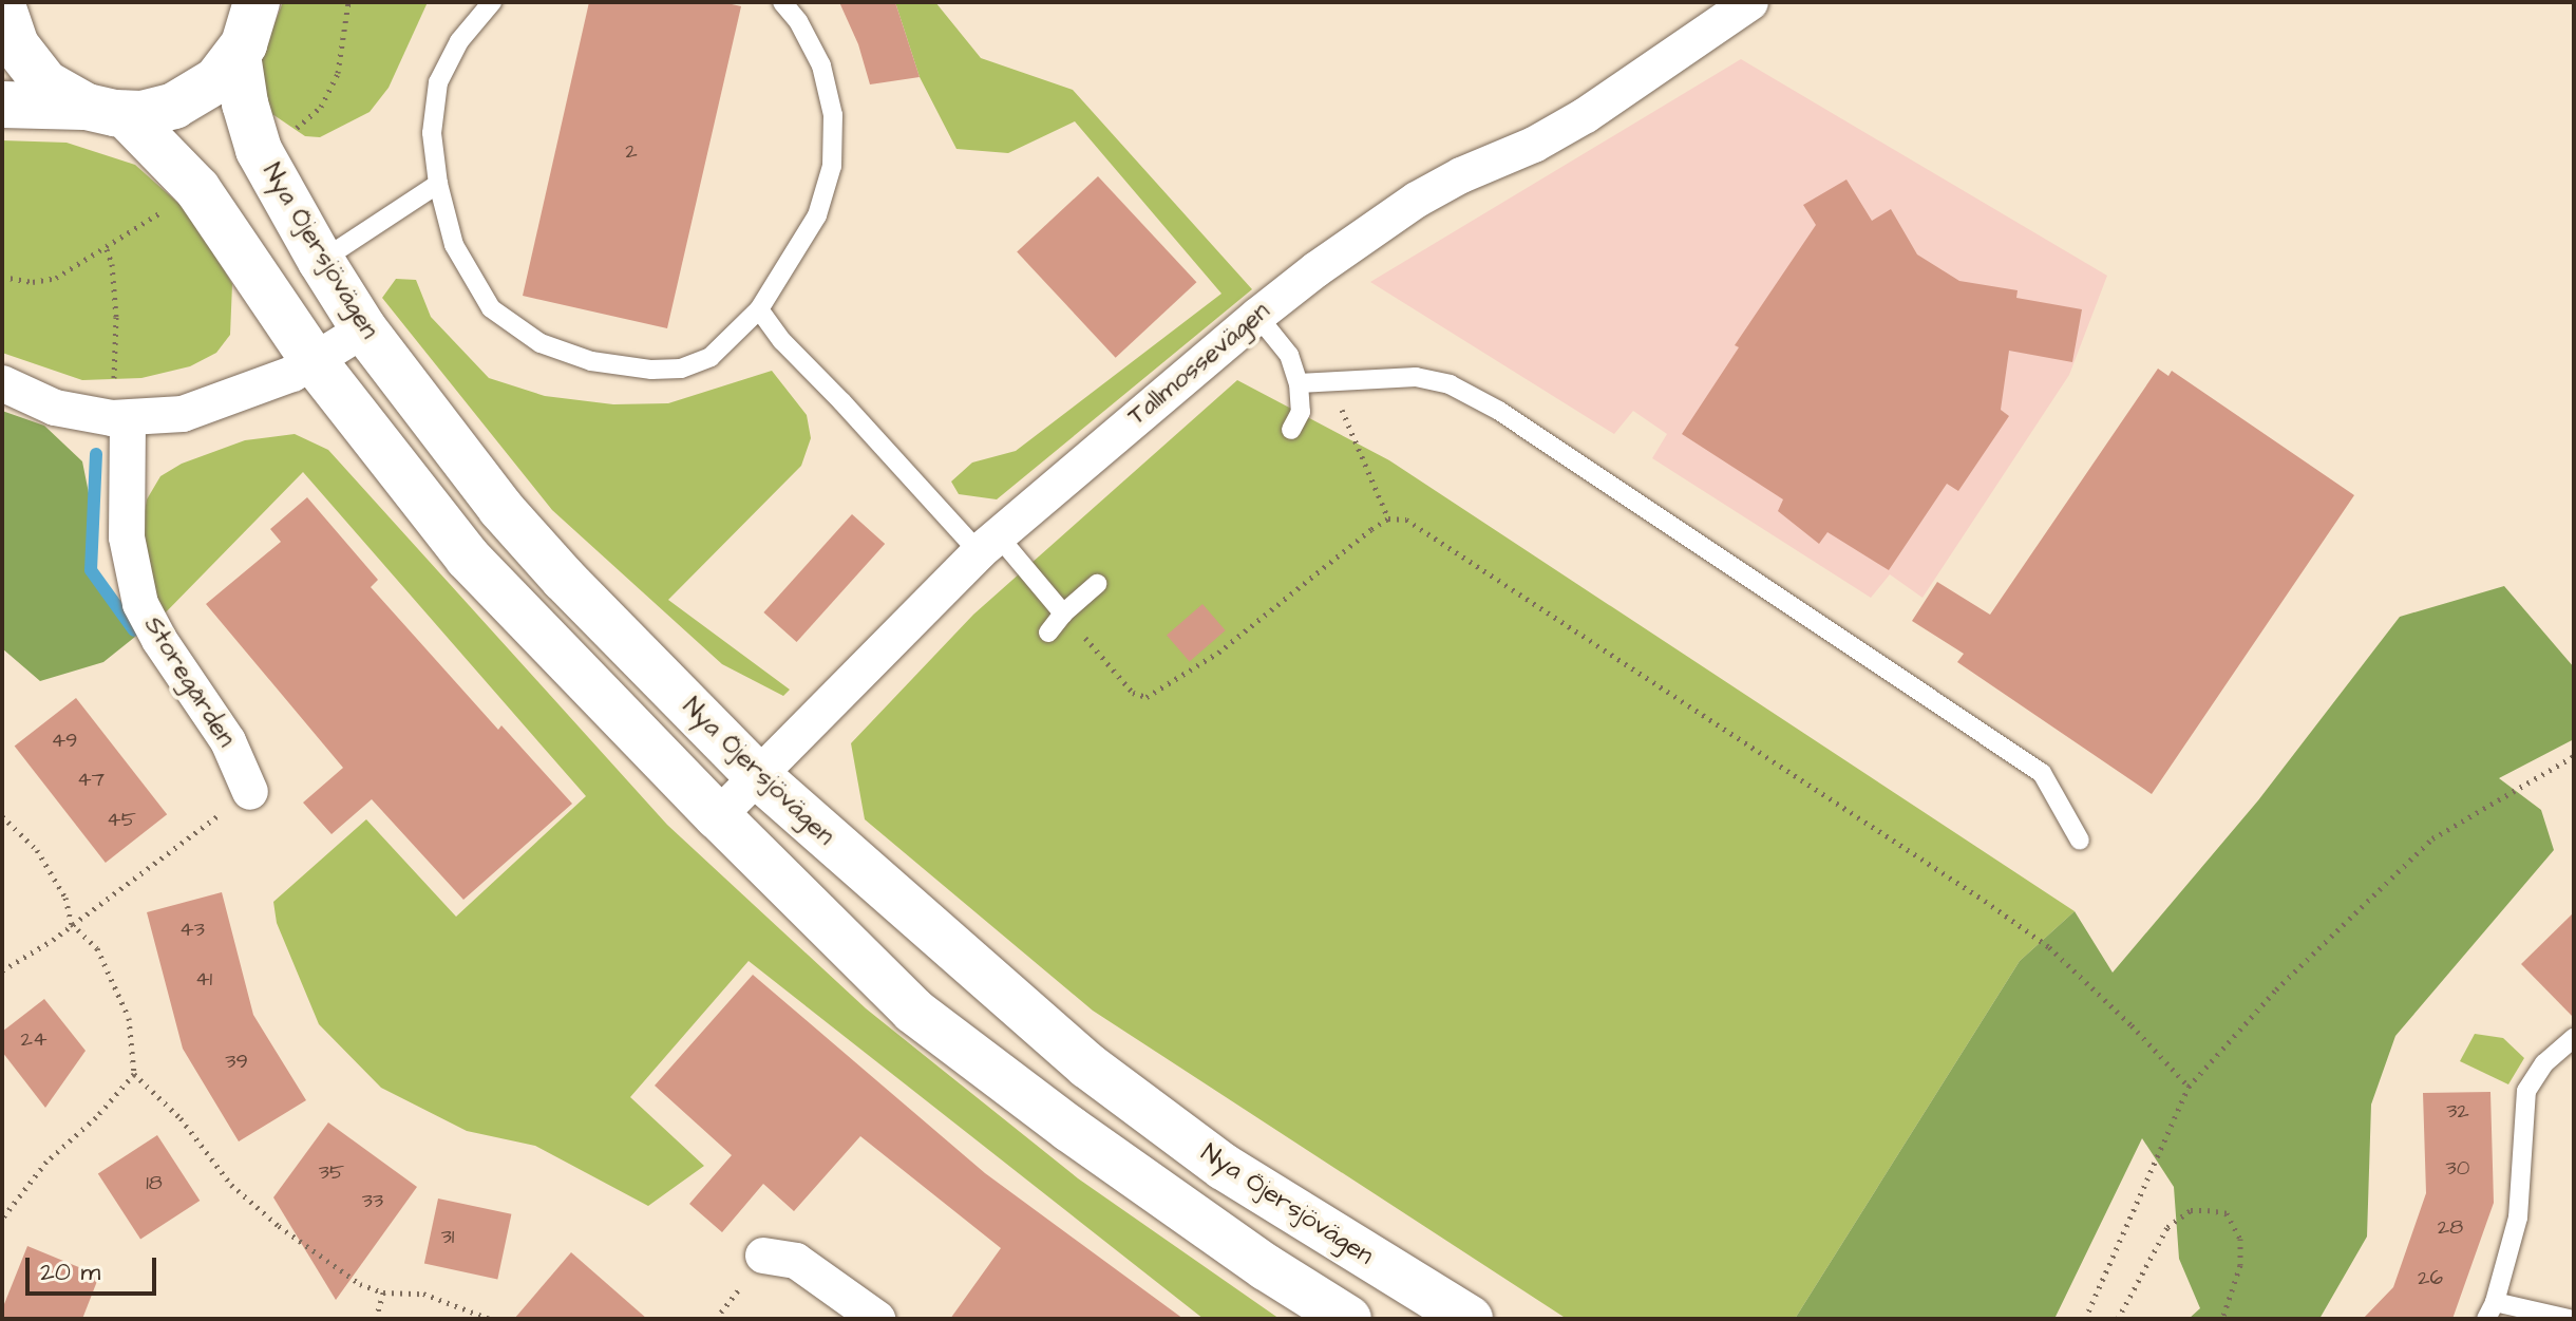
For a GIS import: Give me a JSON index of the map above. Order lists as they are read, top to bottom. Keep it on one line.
{"streets":{"street":["Nya Öjersjövägen","Tallmossevägen","Storegården"]},"crossings":[["Nya Öjersjövägen","Tallmossevägen"]],"house_numbers":["2","49","47","45","43","41","24","39","32","30","35","18","33","28","31","26"],"scale_bar":"20 m"}
